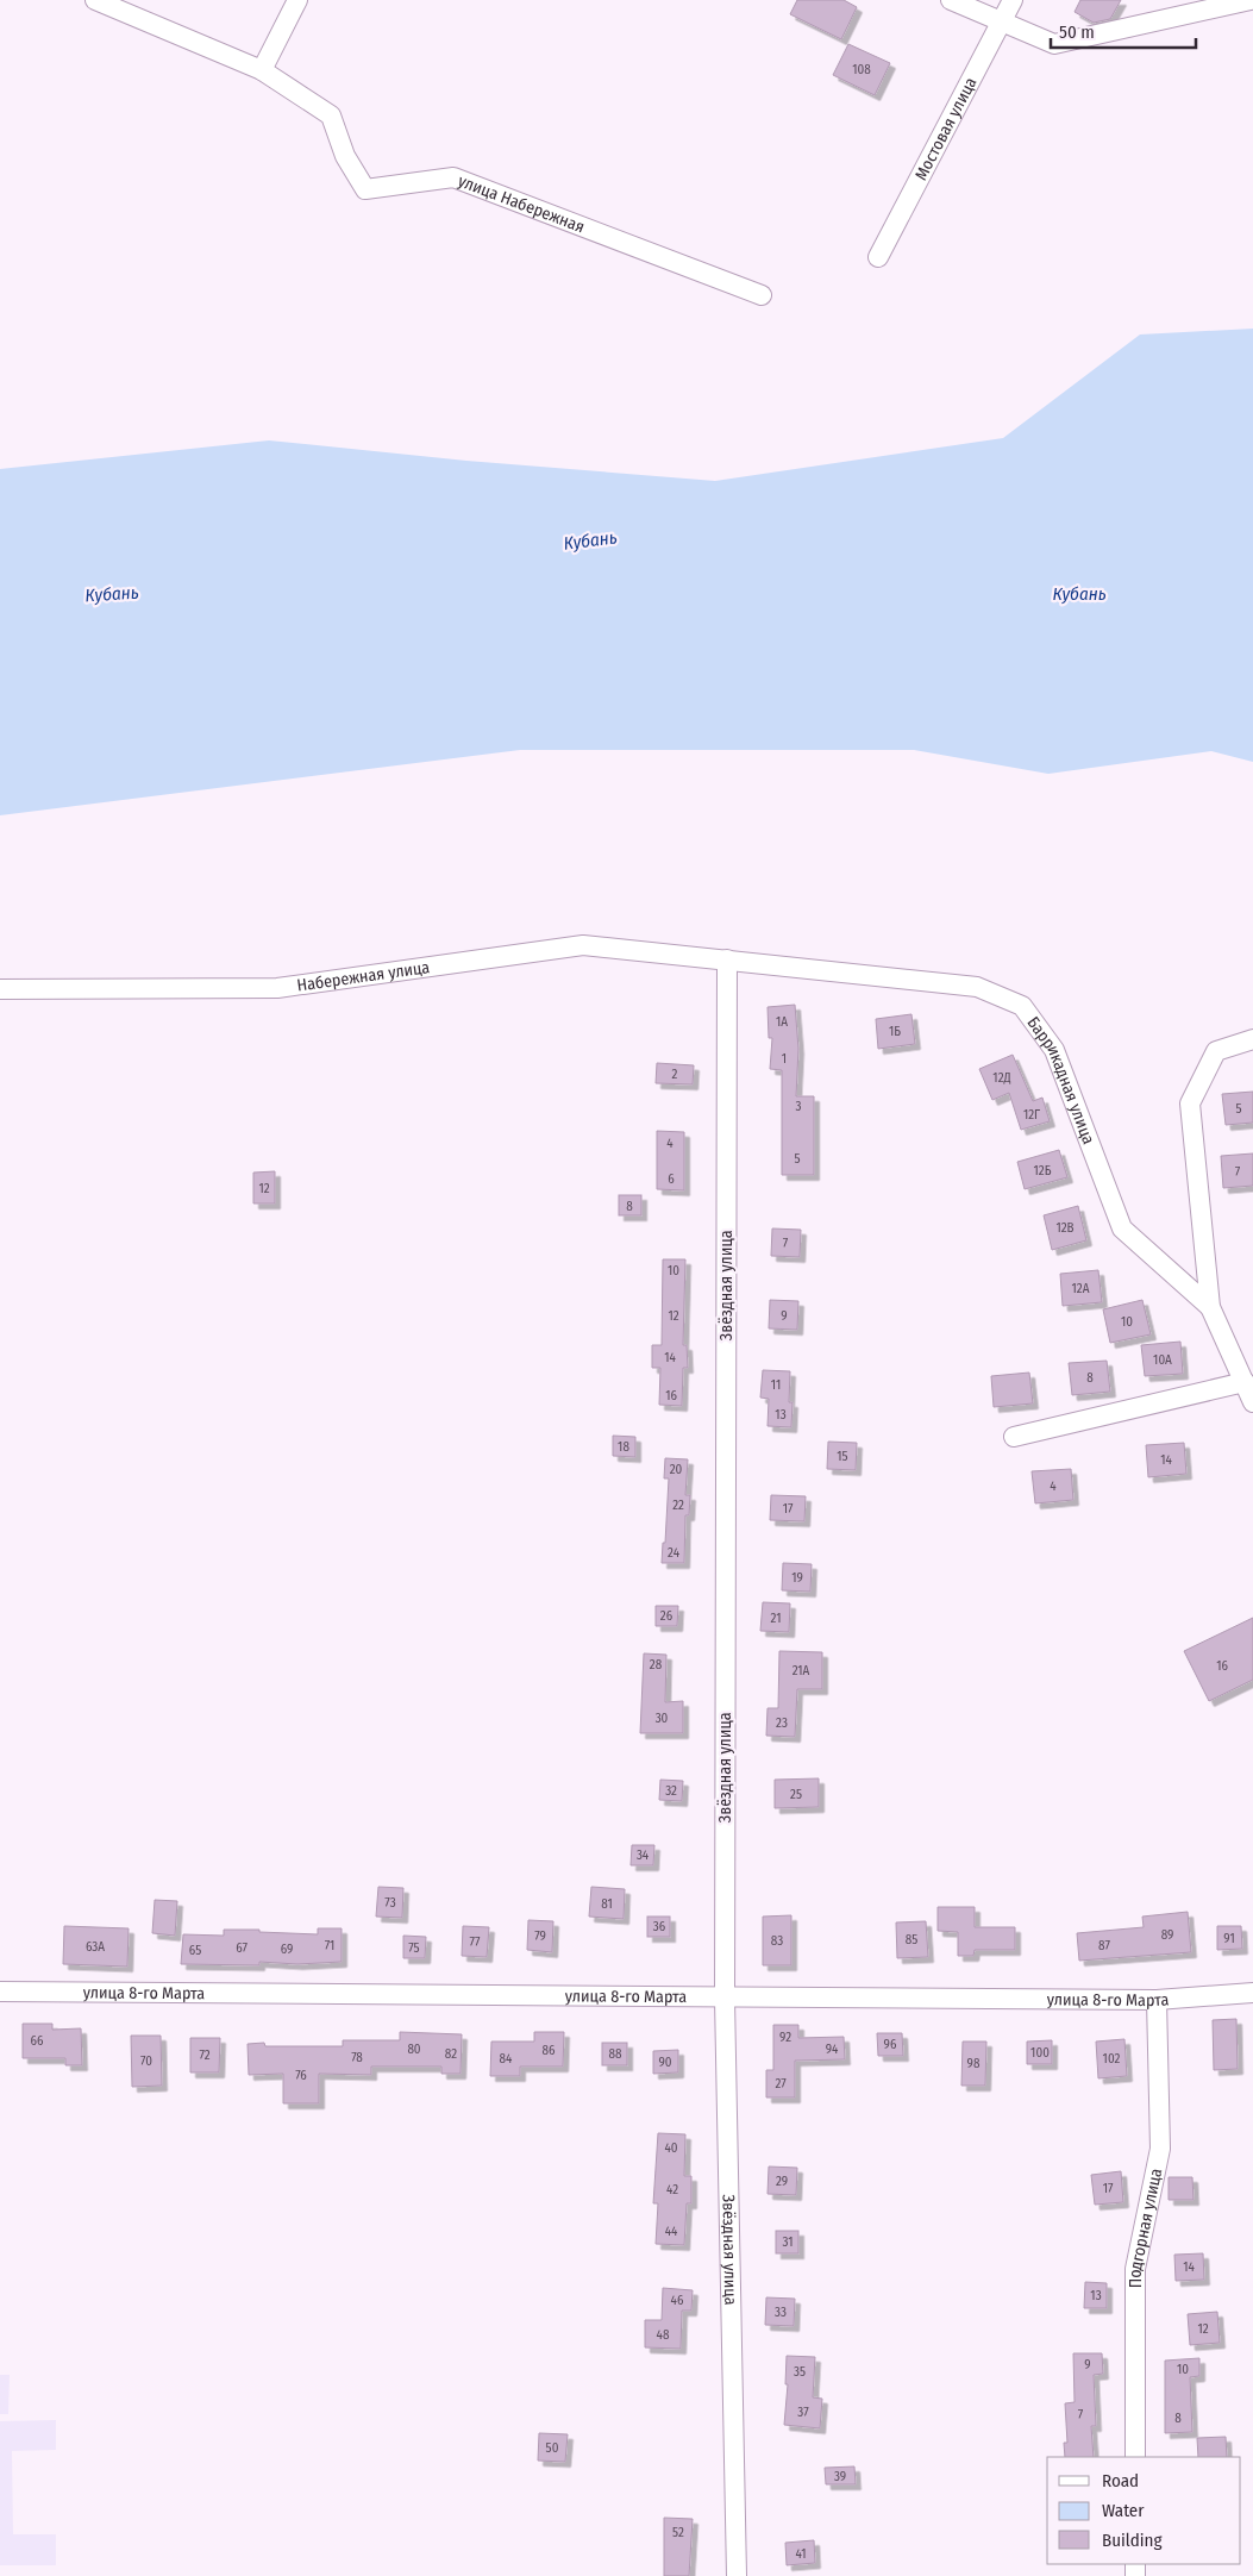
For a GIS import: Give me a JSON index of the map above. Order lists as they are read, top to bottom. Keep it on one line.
{"streets":{"street":["Мостовая улица","улица Набережная","Набережная улица","Баррикадная улица","Звёздная улица","улица 8-го Марта","Подгорная улица"]},"crossings":[["Набережная улица","Баррикадная улица"],["Набережная улица","Звёздная улица"],["Баррикадная улица","Звёздная улица"],["Звёздная улица","улица 8-го Марта"],["улица 8-го Марта","Подгорная улица"]],"water":["Кубань"],"house_numbers":["108","1А","1Б","1","2","12Д","3","5","12Г","4","5","12Б","7","6","12","8","12В","7","10","12А","12","9","10","14","10А","8","11","16","13","18","15","14","20","4","22","17","24","19","26","21","28","16","21А","30","23","32","25","34","73","81","36","89","79","91","85","83","77","71","87","63А","67","75","69","65","92","66","96","80","94","86","100","82","88","72","78","84","102","70","90","98","76","27","40","29","17","42","44","31","14","13","46","33","12","48","9","10","35","37","7","8","50","39","52","41"],"legend":["Road","Water","Building"],"scale_bar":"50 m"}
